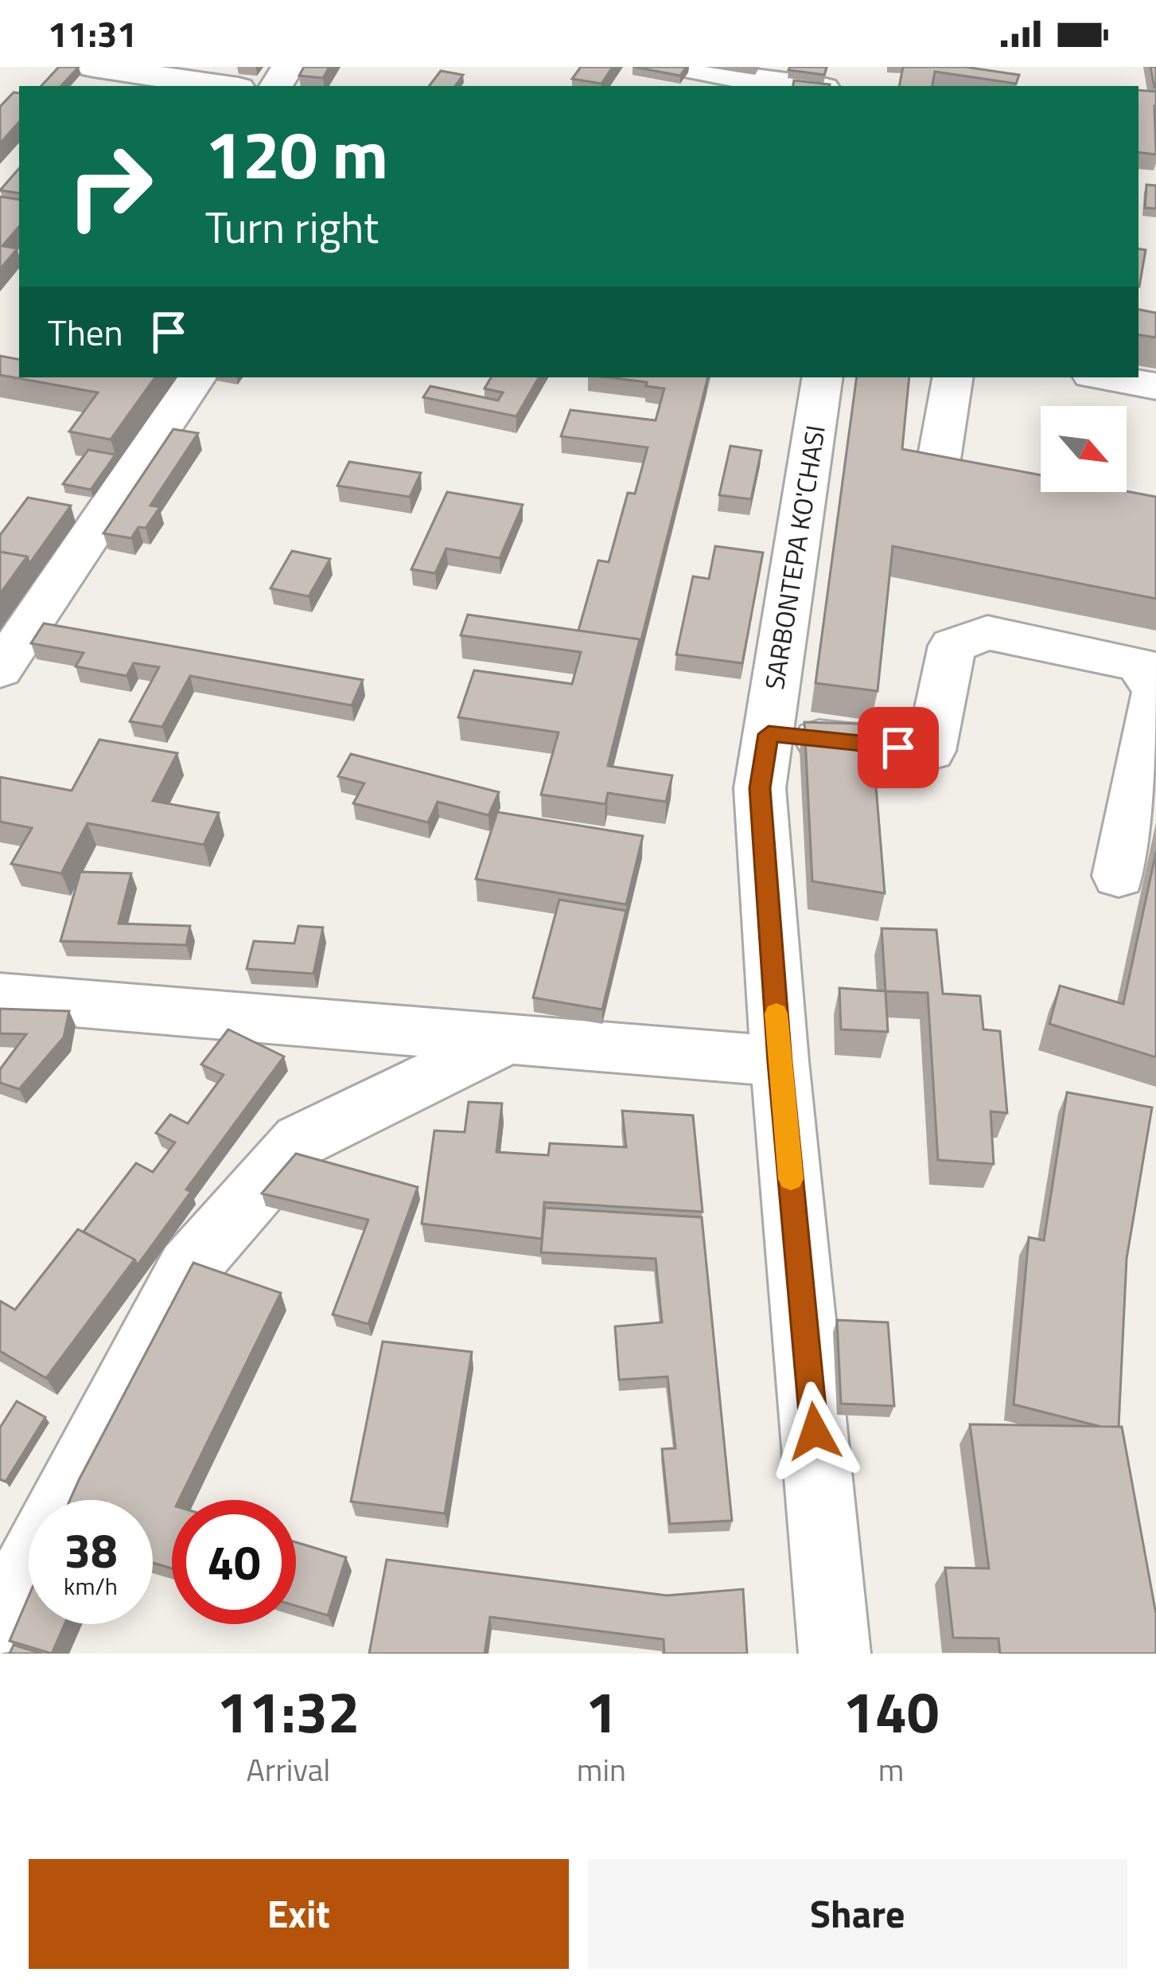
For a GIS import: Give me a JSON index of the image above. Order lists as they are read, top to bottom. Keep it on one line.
{"streets":{"street":["SARBONTEPA KO'CHASI"]},"north":"bottom right","page":{"status":"11:31","turn":["120 m","Turn right"],"then":"Then","speed":"38 km/h","limit":"40","eta":["11:32","Arrival","1","min","140","m"],"buttons":["Exit","Share"]}}
